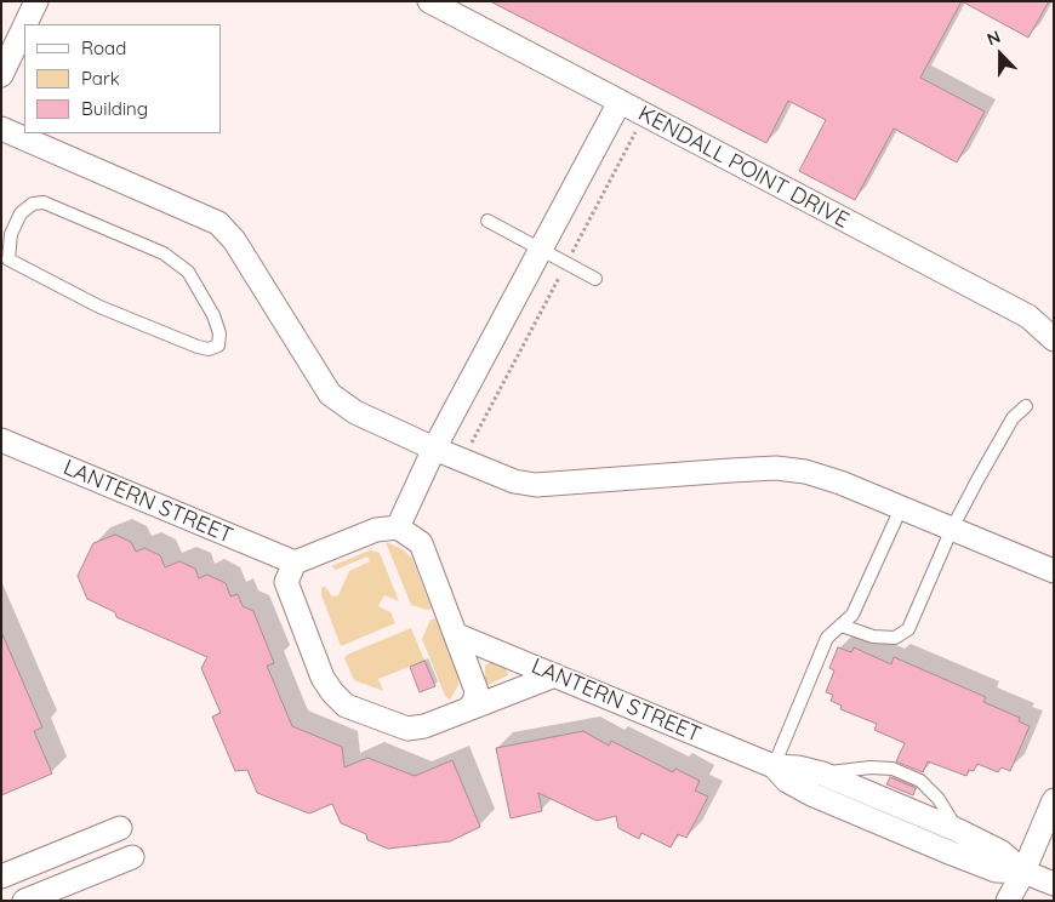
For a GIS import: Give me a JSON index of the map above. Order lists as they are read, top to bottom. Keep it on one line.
{"streets":{"street":["KENDALL POINT DRIVE","LANTERN STREET"]},"legend":["Road","Park","Building"],"north":"top"}
